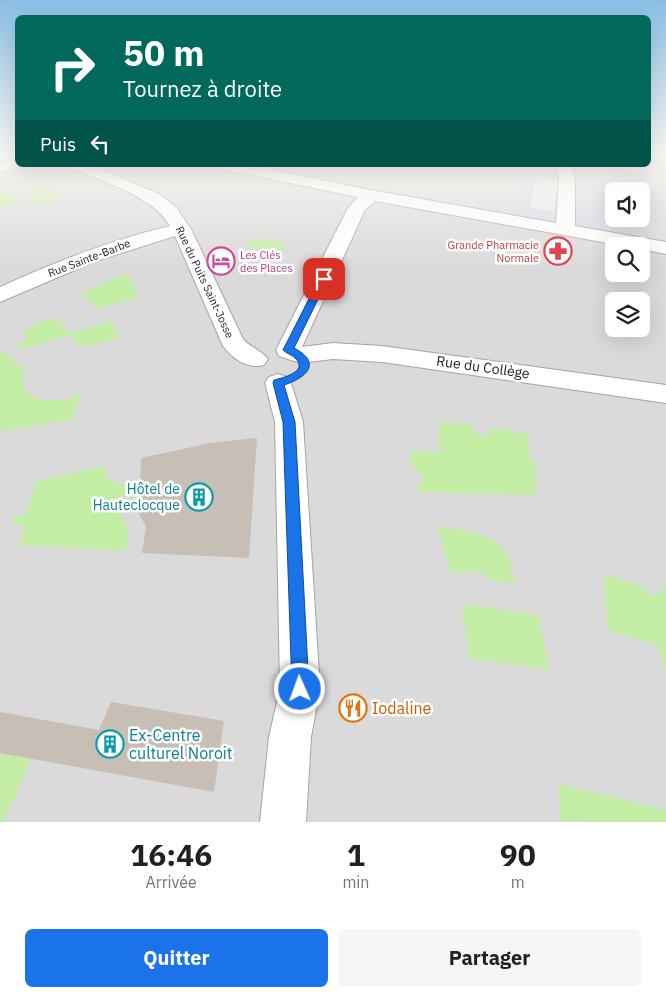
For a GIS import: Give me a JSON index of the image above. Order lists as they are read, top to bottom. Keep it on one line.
{"streets":{"street":["Rue Sainte-Barbe","Rue du Puits Saint-Josse","Rue du Collège"]},"crossings":[["Rue Sainte-Barbe","Rue du Puits Saint-Josse"],["Rue du Puits Saint-Josse","Rue du Collège"]],"places":{"pharmacy":["Grande Pharmacie Normale"],"hotel":["Les Clés des Places"],"building":["Hôtel de Hauteclocque","Ex-Centre culturel Noroit"],"restaurant":["Iodaline"]},"page":{"turn":["50 m","Tournez à droite"],"then":"Puis","eta":["16:46","Arrivée","1","min","90","m"],"buttons":["Quitter","Partager"]}}
